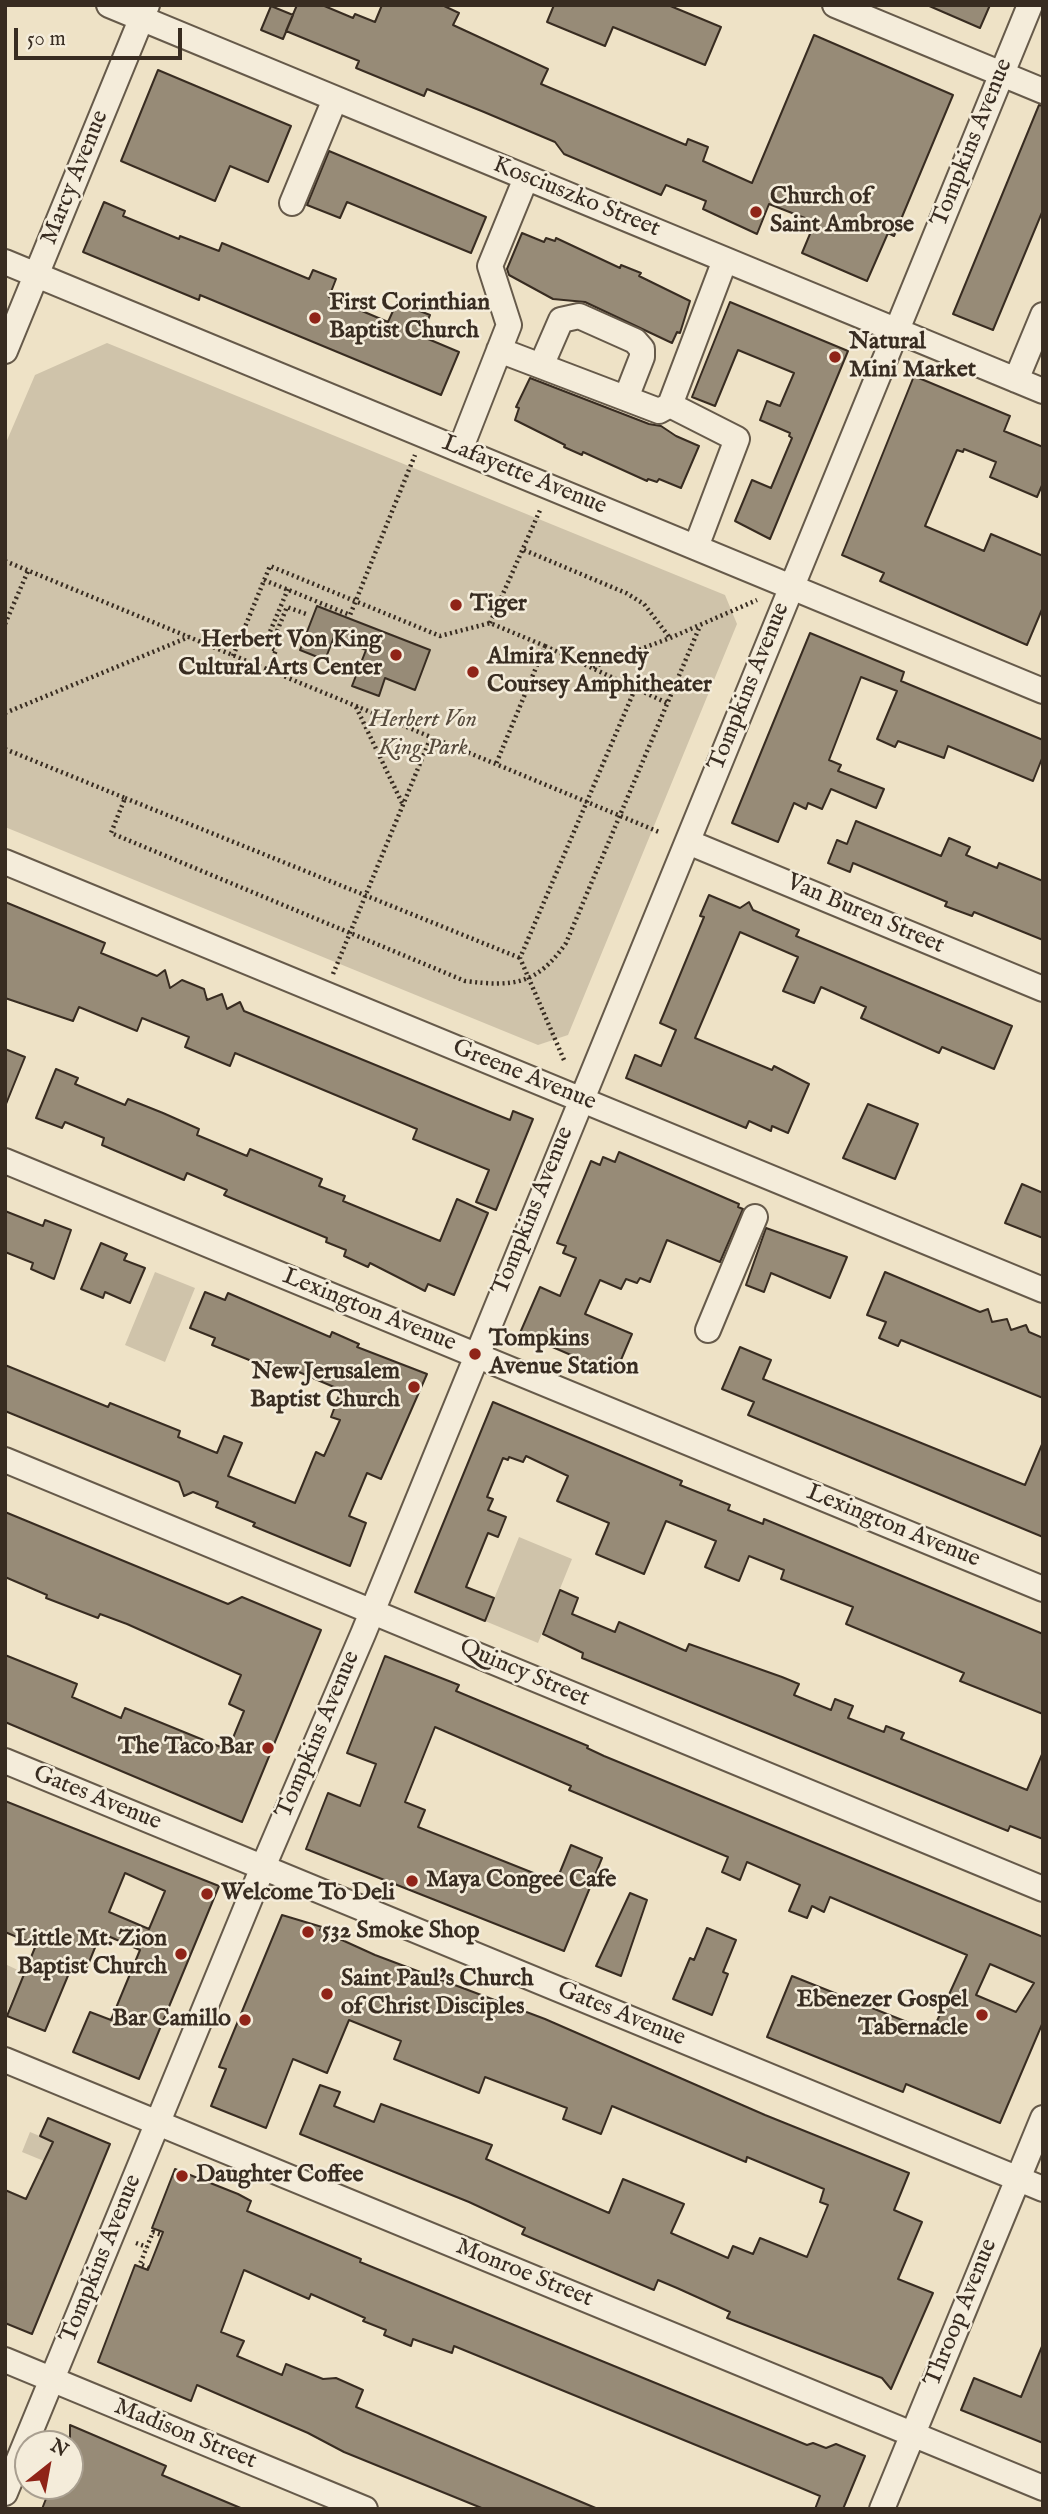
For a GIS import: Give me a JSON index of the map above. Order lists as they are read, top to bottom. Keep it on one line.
{"streets":{"street":["Tompkins Avenue","Marcy Avenue","Kosciuszko Street","Lafayette Avenue","Van Buren Street","Greene Avenue","Lexington Avenue","Quincy Street","Gates Avenue","Monroe Street","Throop Avenue","Madison Street"]},"crossings":[["Tompkins Avenue","Kosciuszko Street"],["Tompkins Avenue","Lafayette Avenue"],["Tompkins Avenue","Van Buren Street"],["Tompkins Avenue","Greene Avenue"],["Tompkins Avenue","Lexington Avenue"],["Tompkins Avenue","Quincy Street"],["Tompkins Avenue","Gates Avenue"],["Tompkins Avenue","Monroe Street"],["Tompkins Avenue","Madison Street"],["Marcy Avenue","Kosciuszko Street"],["Marcy Avenue","Lafayette Avenue"],["Gates Avenue","Throop Avenue"],["Monroe Street","Throop Avenue"]],"parks":["Herbert Von King Park"],"places":["Church of Saint Ambrose","First Corinthian Baptist Church","Natural Mini Market","Tiger","Herbert Von King Cultural Arts Center","Almira Kennedy Coursey Amphitheater","Tompkins Avenue Station","New Jerusalem Baptist Church","The Taco Bar","Maya Congee Cafe","Welcome To Deli","532 Smoke Shop","Little Mt. Zion Baptist Church","Saint Paul's Church of Christ Disciples","Ebenezer Gospel Tabernacle","Bar Camillo","Daughter Coffee"],"scale_bar":"50 m","north":"top right"}
